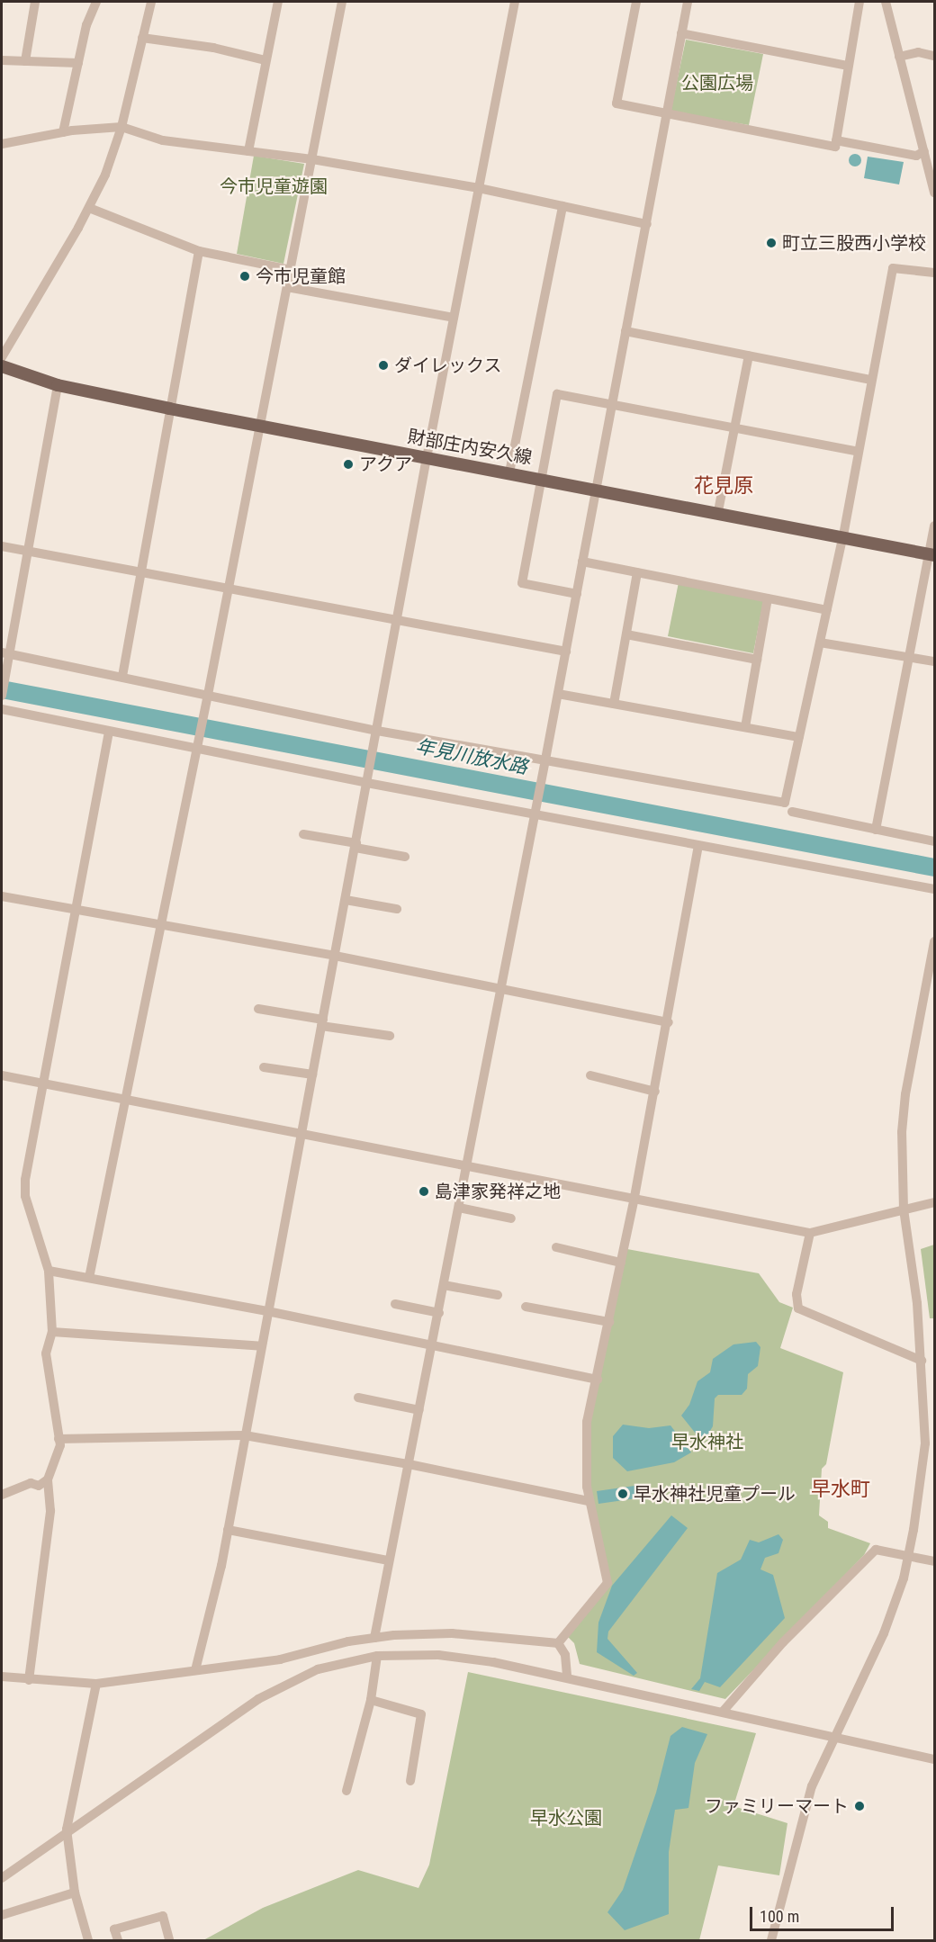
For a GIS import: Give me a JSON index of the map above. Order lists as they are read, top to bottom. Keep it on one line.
{"streets":{"main road":["財部庄内安久線"]},"districts":["花見原","早水町"],"water":["年見川放水路"],"parks":["公園広場","今市児童遊園","早水神社","早水公園"],"places":["町立三股西小学校","今市児童館","ダイレックス","アクア","島津家発祥之地","早水神社児童プール","ファミリーマート"],"scale_bar":"100 m"}
